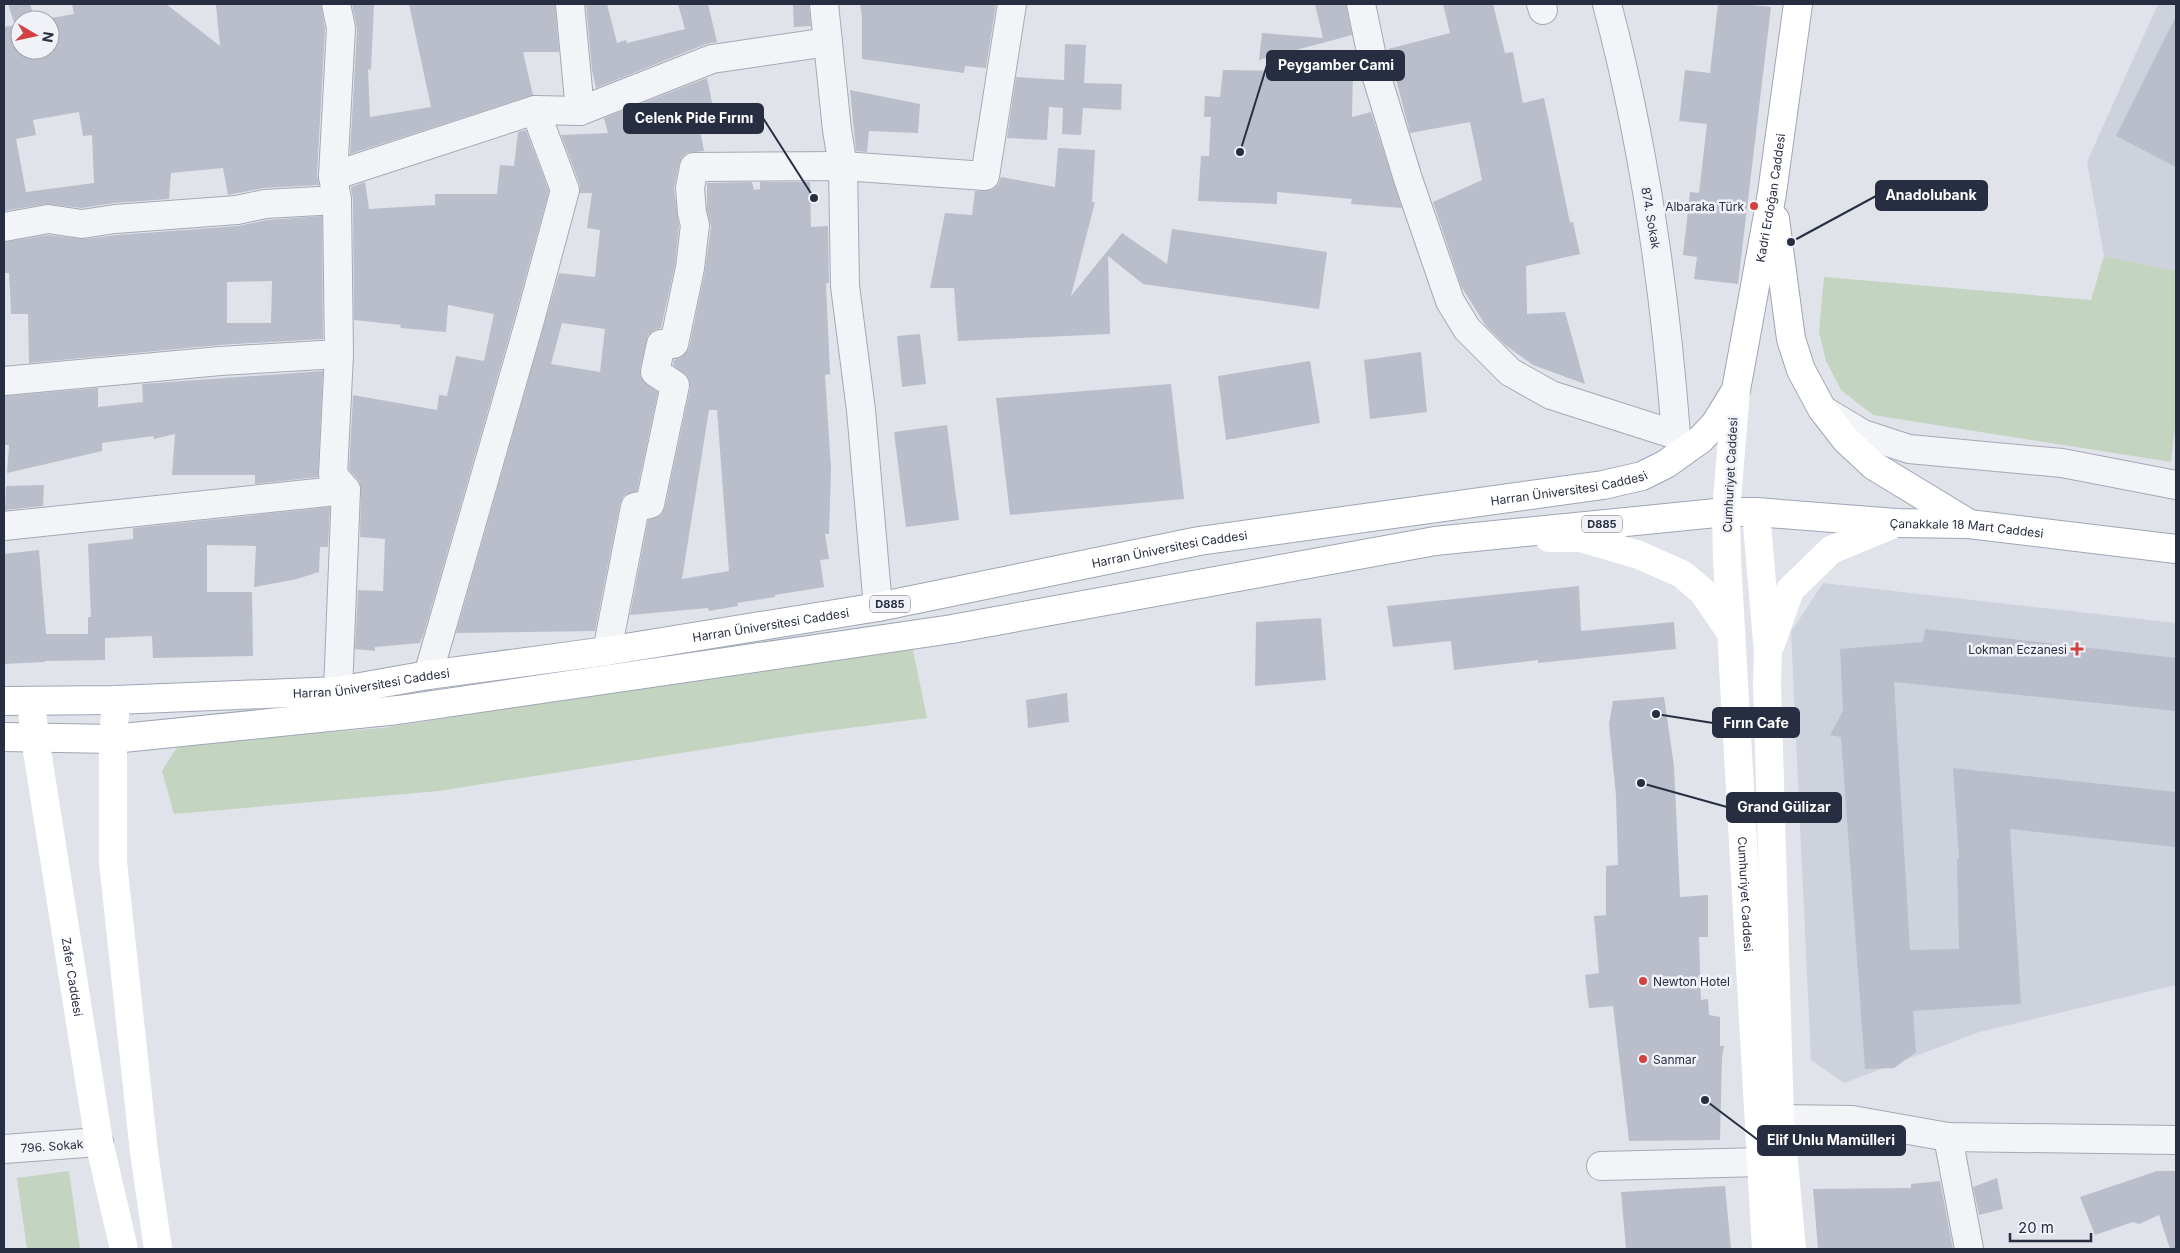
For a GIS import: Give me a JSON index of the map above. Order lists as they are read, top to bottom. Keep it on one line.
{"streets":{"main road":["Kadri Erdoğan Caddesi","Cumhuriyet Caddesi","Harran Üniversitesi Caddesi","D885","Çanakkale 18 Mart Caddesi","Zafer Caddesi"],"street":["874. Sokak","796. Sokak"]},"crossings":[["Kadri Erdoğan Caddesi","Cumhuriyet Caddesi"],["Kadri Erdoğan Caddesi","Harran Üniversitesi Caddesi"],["Cumhuriyet Caddesi","Harran Üniversitesi Caddesi"],["Cumhuriyet Caddesi","D885"],["Cumhuriyet Caddesi","Çanakkale 18 Mart Caddesi"],["Harran Üniversitesi Caddesi","Zafer Caddesi"],["D885","Çanakkale 18 Mart Caddesi"],["D885","Zafer Caddesi"],["Zafer Caddesi","796. Sokak"]],"places":{"other":["Peygamber Cami","Celenk Pide Fırını","Albaraka Türk","Anadolubank","Fırın Cafe","Grand Gülizar","Newton Hotel","Sanmar","Elif Unlu Mamülleri"],"health":["Lokman Eczanesi"]},"scale_bar":"20 m","north":"right"}
